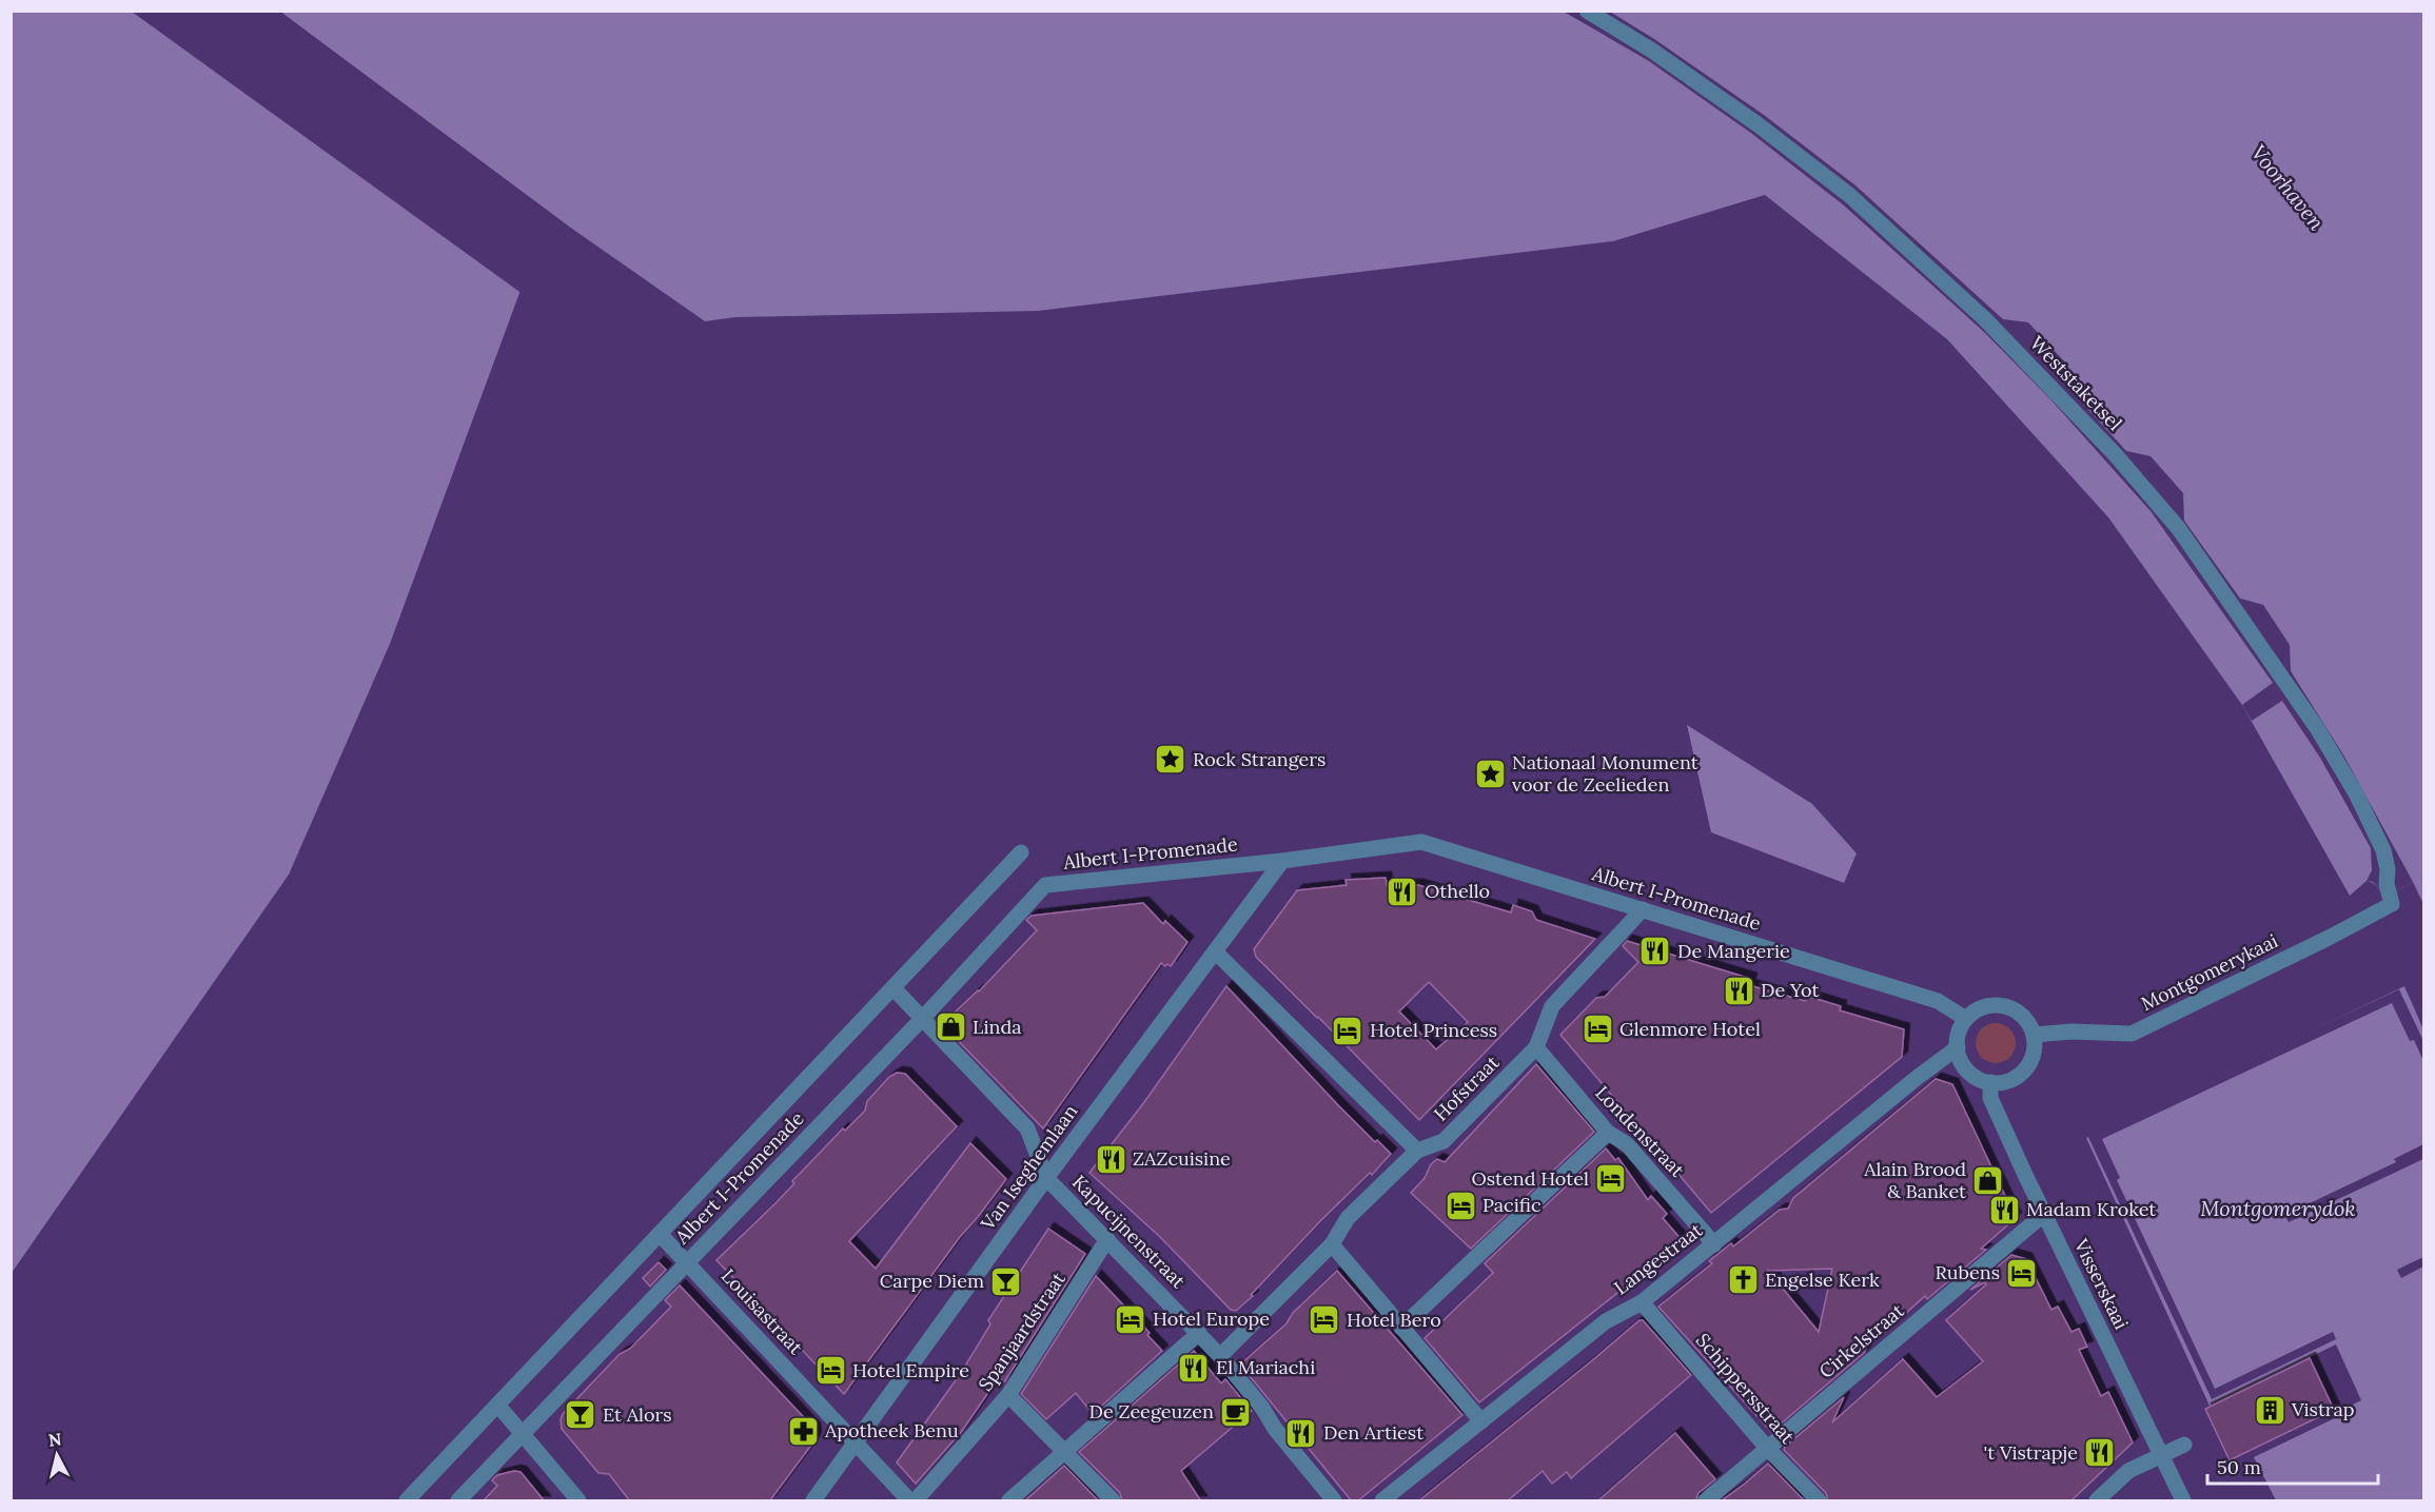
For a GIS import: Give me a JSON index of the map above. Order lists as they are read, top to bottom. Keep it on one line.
{"streets":{"street":["Weststaketsel","Albert I-Promenade","Montgomerykaai","Hofstraat","Londenstraat","Van Iseghemlaan","Kapucijnenstraat","Langestraat","Visserskaai","Louisastraat","Spanjaardstraat","Cirkelstraat","Schippersstraat"]},"crossings":[["Weststaketsel","Montgomerykaai"],["Albert I-Promenade","Montgomerykaai"],["Albert I-Promenade","Hofstraat"],["Albert I-Promenade","Van Iseghemlaan"],["Albert I-Promenade","Kapucijnenstraat"],["Albert I-Promenade","Langestraat"],["Albert I-Promenade","Visserskaai"],["Albert I-Promenade","Louisastraat"],["Montgomerykaai","Langestraat"],["Montgomerykaai","Visserskaai"],["Hofstraat","Londenstraat"],["Hofstraat","Kapucijnenstraat"],["Londenstraat","Langestraat"],["Van Iseghemlaan","Kapucijnenstraat"],["Van Iseghemlaan","Louisastraat"],["Kapucijnenstraat","Spanjaardstraat"],["Langestraat","Visserskaai"],["Langestraat","Schippersstraat"],["Visserskaai","Cirkelstraat"],["Cirkelstraat","Schippersstraat"]],"water":["Voorhaven","Montgomerydok"],"places":{"place":["Rock Strangers","Nationaal Monument voor de Zeelieden"],"restaurant":["Othello","De Mangerie","De Yot","ZAZcuisine","Madam Kroket","El Mariachi","Den Artiest","'t Vistrapje"],"shop":["Linda","Alain Brood & Banket"],"hotel":["Glenmore Hotel","Hotel Princess","Ostend Hotel","Pacific","Rubens","Hotel Europe","Hotel Bero","Hotel Empire"],"church":["Engelse Kerk"],"bar":["Carpe Diem","Et Alors"],"building":["Vistrap"],"cafe":["De Zeegeuzen"],"pharmacy":["Apotheek Benu"]},"scale_bar":"50 m","north":"top"}
